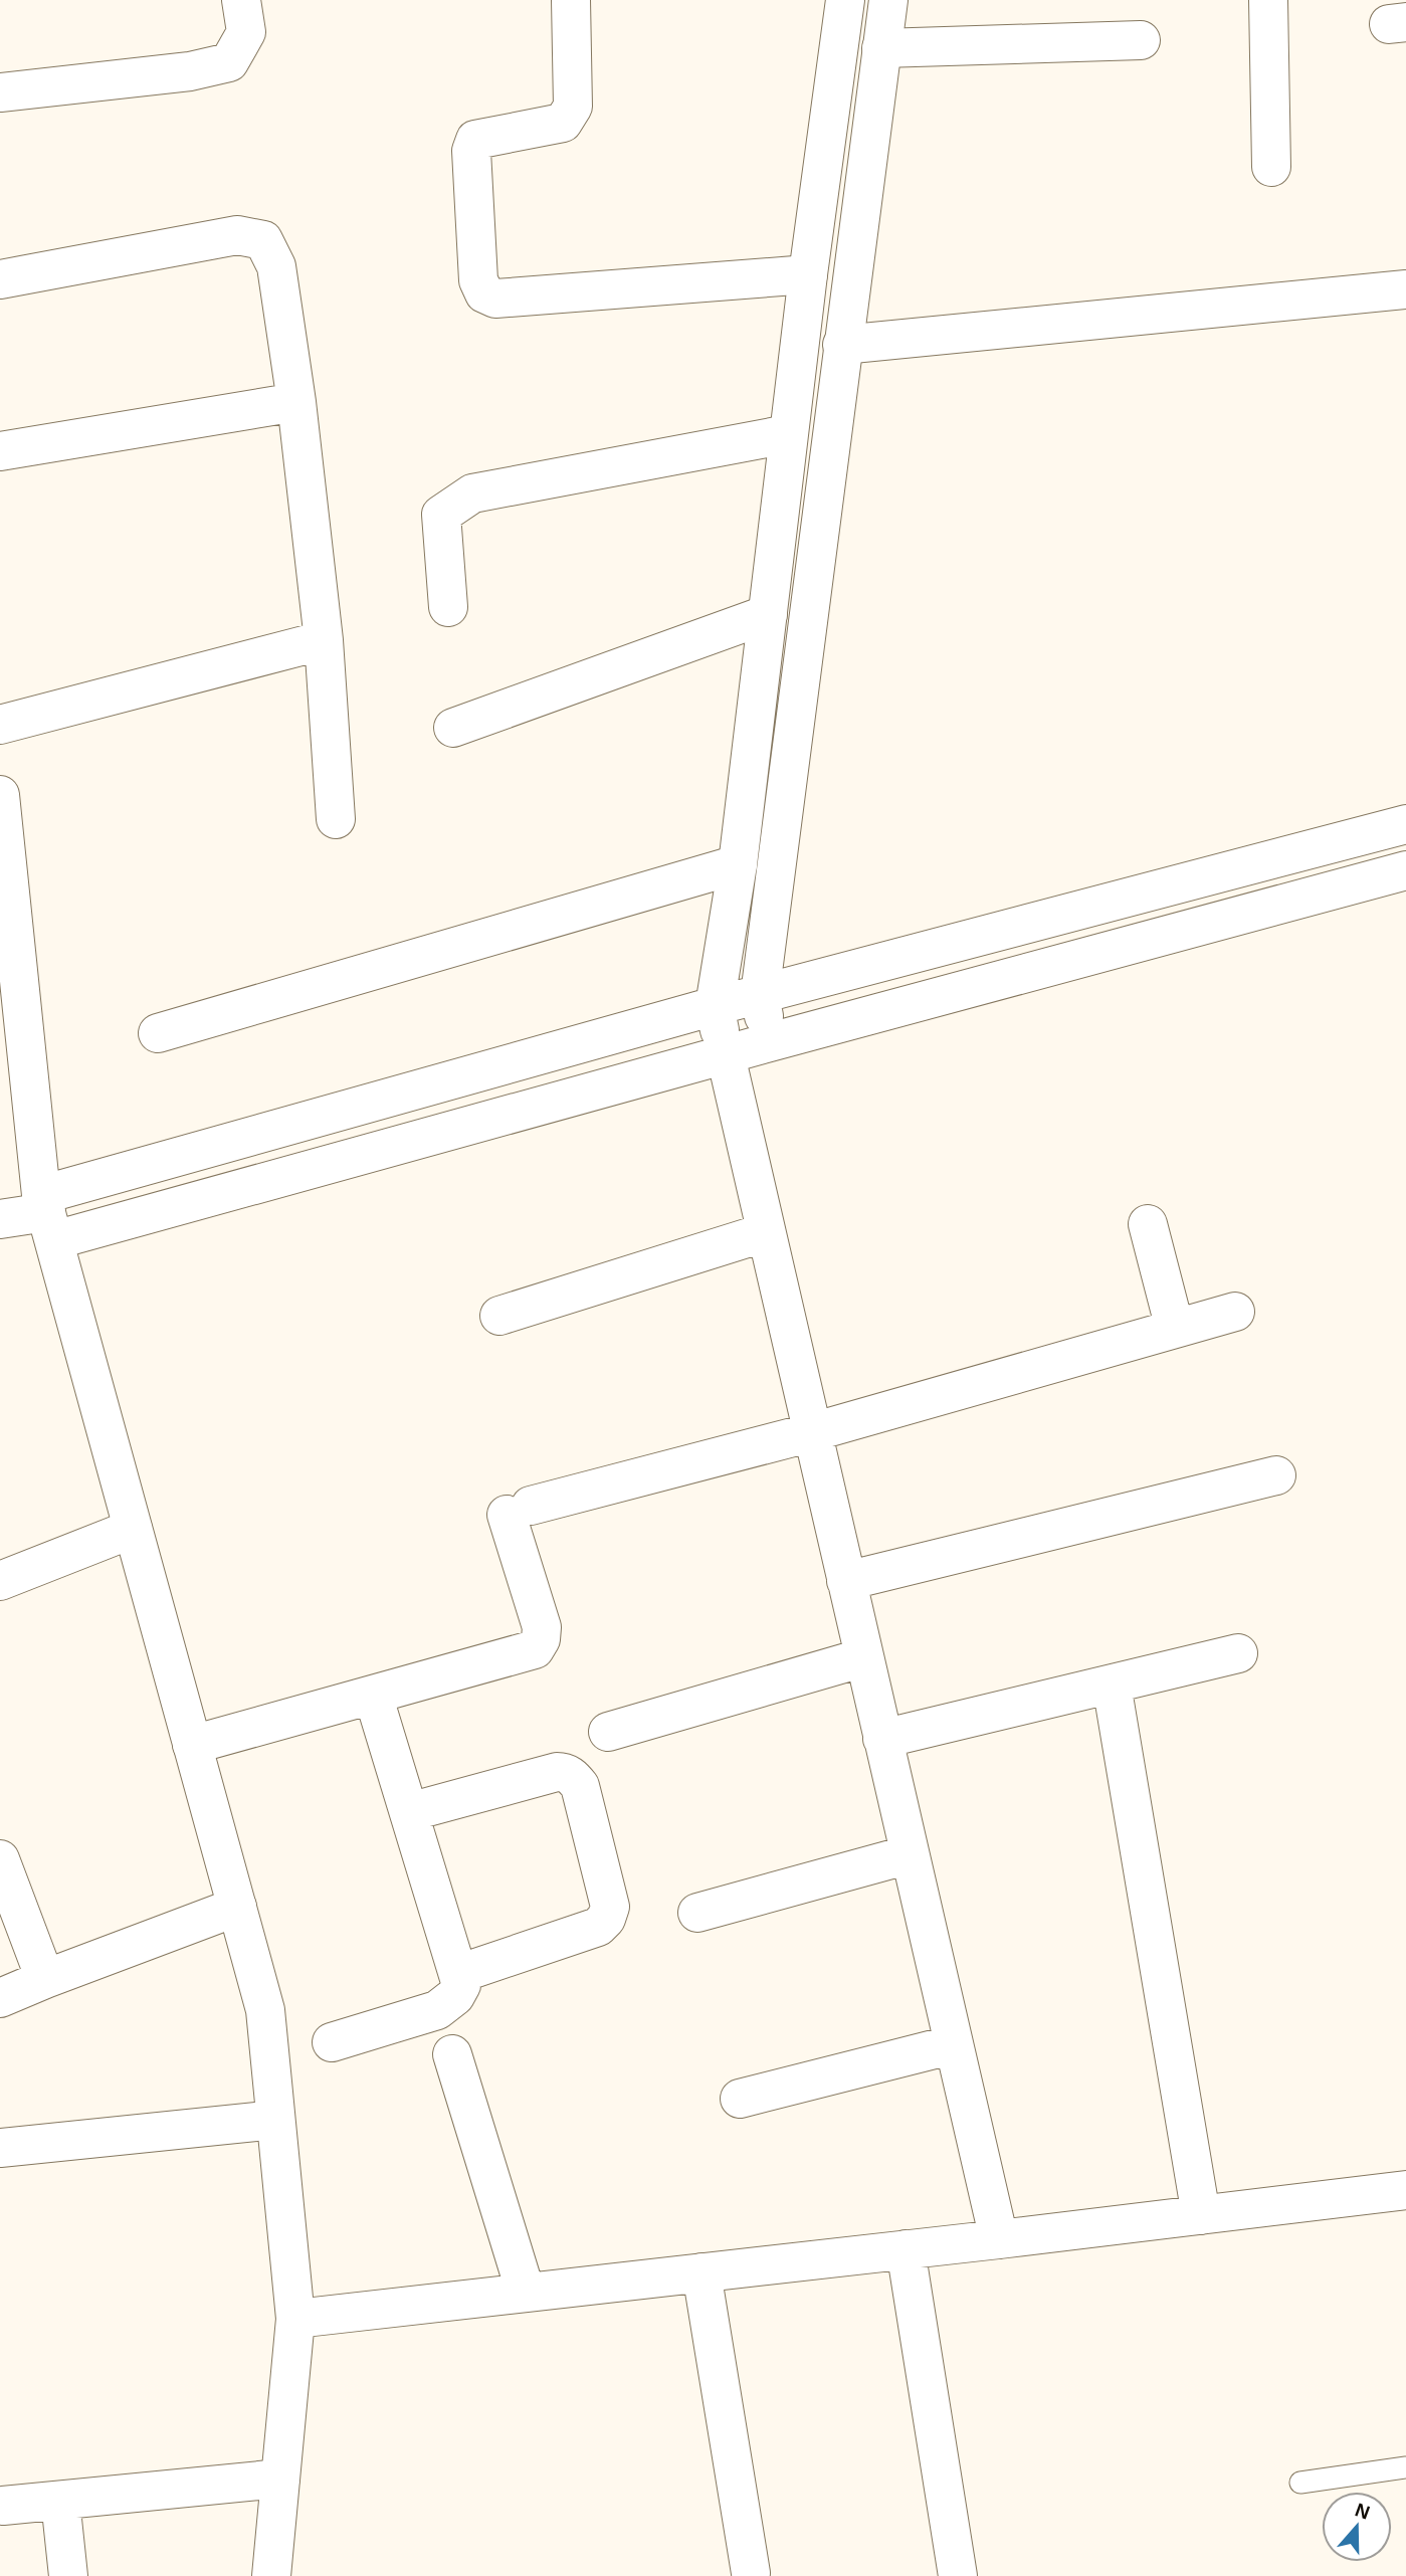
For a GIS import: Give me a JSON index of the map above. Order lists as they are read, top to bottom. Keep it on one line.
{"north":"top"}
